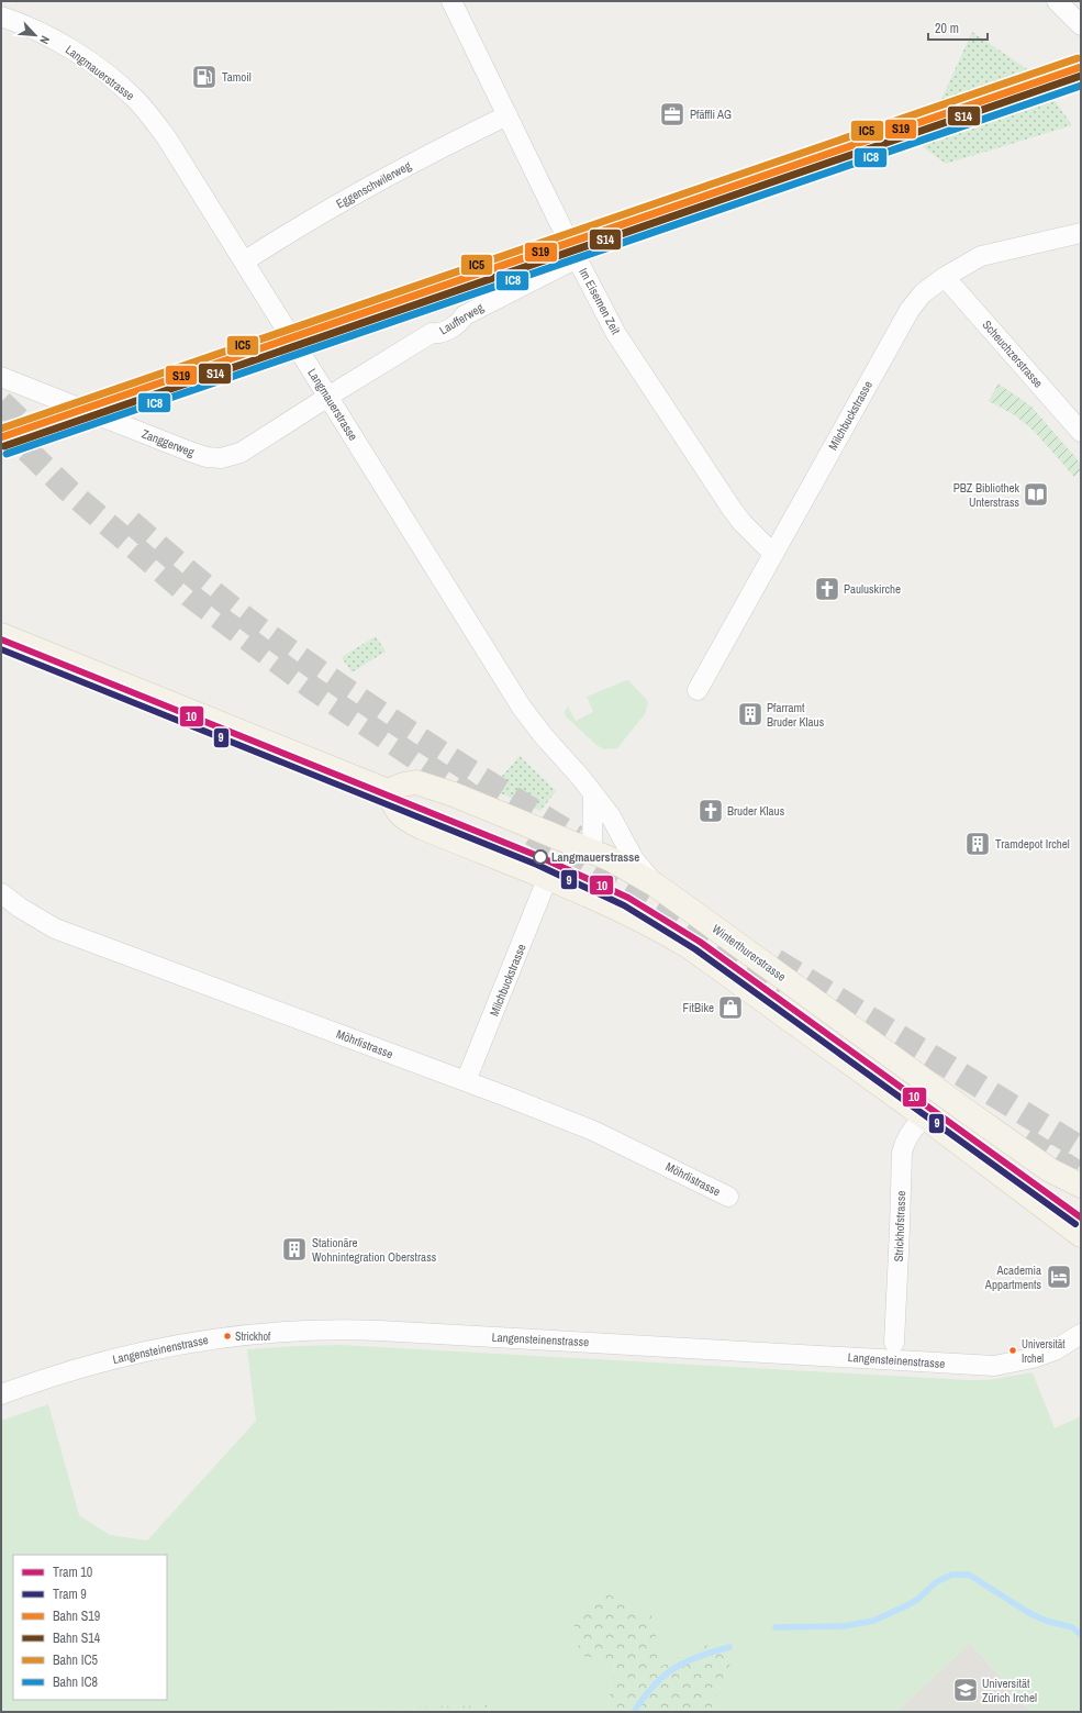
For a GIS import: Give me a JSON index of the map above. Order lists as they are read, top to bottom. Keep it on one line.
{"streets":{"main road":["Winterthurerstrasse"],"street":["Langmauerstrasse","Eggenschwilerweg","Im Eisernen Zeit","Laufferweg","Scheuchzerstrasse","Milchbuckstrasse","Zanggerweg","Möhrlistrasse","Strickhofstrasse","Langensteinenstrasse"]},"crossings":[["Langmauerstrasse","Eggenschwilerweg"],["Langmauerstrasse","Laufferweg"],["Langmauerstrasse","Zanggerweg"],["Langmauerstrasse","Winterthurerstrasse"],["Eggenschwilerweg","Im Eisernen Zeit"],["Im Eisernen Zeit","Laufferweg"],["Im Eisernen Zeit","Milchbuckstrasse"],["Laufferweg","Zanggerweg"],["Scheuchzerstrasse","Milchbuckstrasse"],["Milchbuckstrasse","Möhrlistrasse"]],"places":{"fuel station":["Tamoil"],"office":["Pfäffli AG"],"library":["PBZ Bibliothek Unterstrass"],"church":["Pauluskirche","Bruder Klaus"],"building":["Pfarramt Bruder Klaus","Tramdepot Irchel","Stationäre Wohnintegration Oberstrass"],"other":["Langmauerstrasse","Strickhof","Universität Irchel"],"shop":["FitBike"],"hotel":["Academia Appartments"],"school or university":["Universität Zürich Irchel"]},"lines":["rail line IC5","rail line S19","rail line S14","rail line IC8","tram line 10","tram line 9"],"legend":["Tram 10","Tram 9","Bahn S19","Bahn S14","Bahn IC5","Bahn IC8"],"scale_bar":"20 m","north":"bottom right"}
